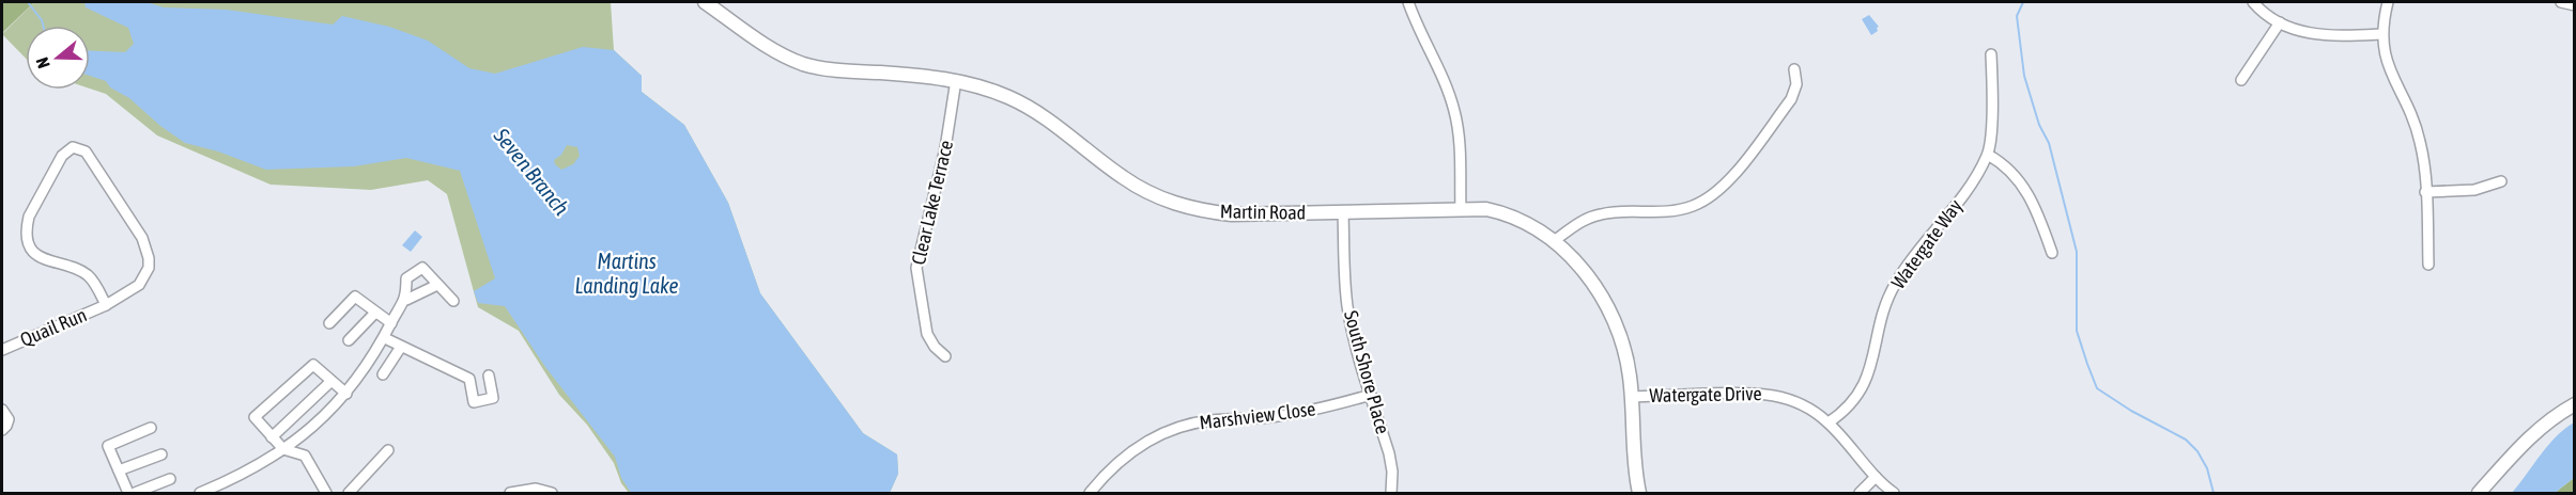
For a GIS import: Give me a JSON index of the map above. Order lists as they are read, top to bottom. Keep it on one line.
{"streets":{"street":["Clear Lake Terrace","Martin Road","Watergate Way","Quail Run","South Shore Place","Watergate Drive","Marshview Close"]},"crossings":[["Clear Lake Terrace","Martin Road"],["Martin Road","South Shore Place"],["Martin Road","Watergate Drive"],["Watergate Way","Watergate Drive"],["South Shore Place","Marshview Close"]],"water":["Seven Branch","Martins Landing Lake"],"north":"left"}
